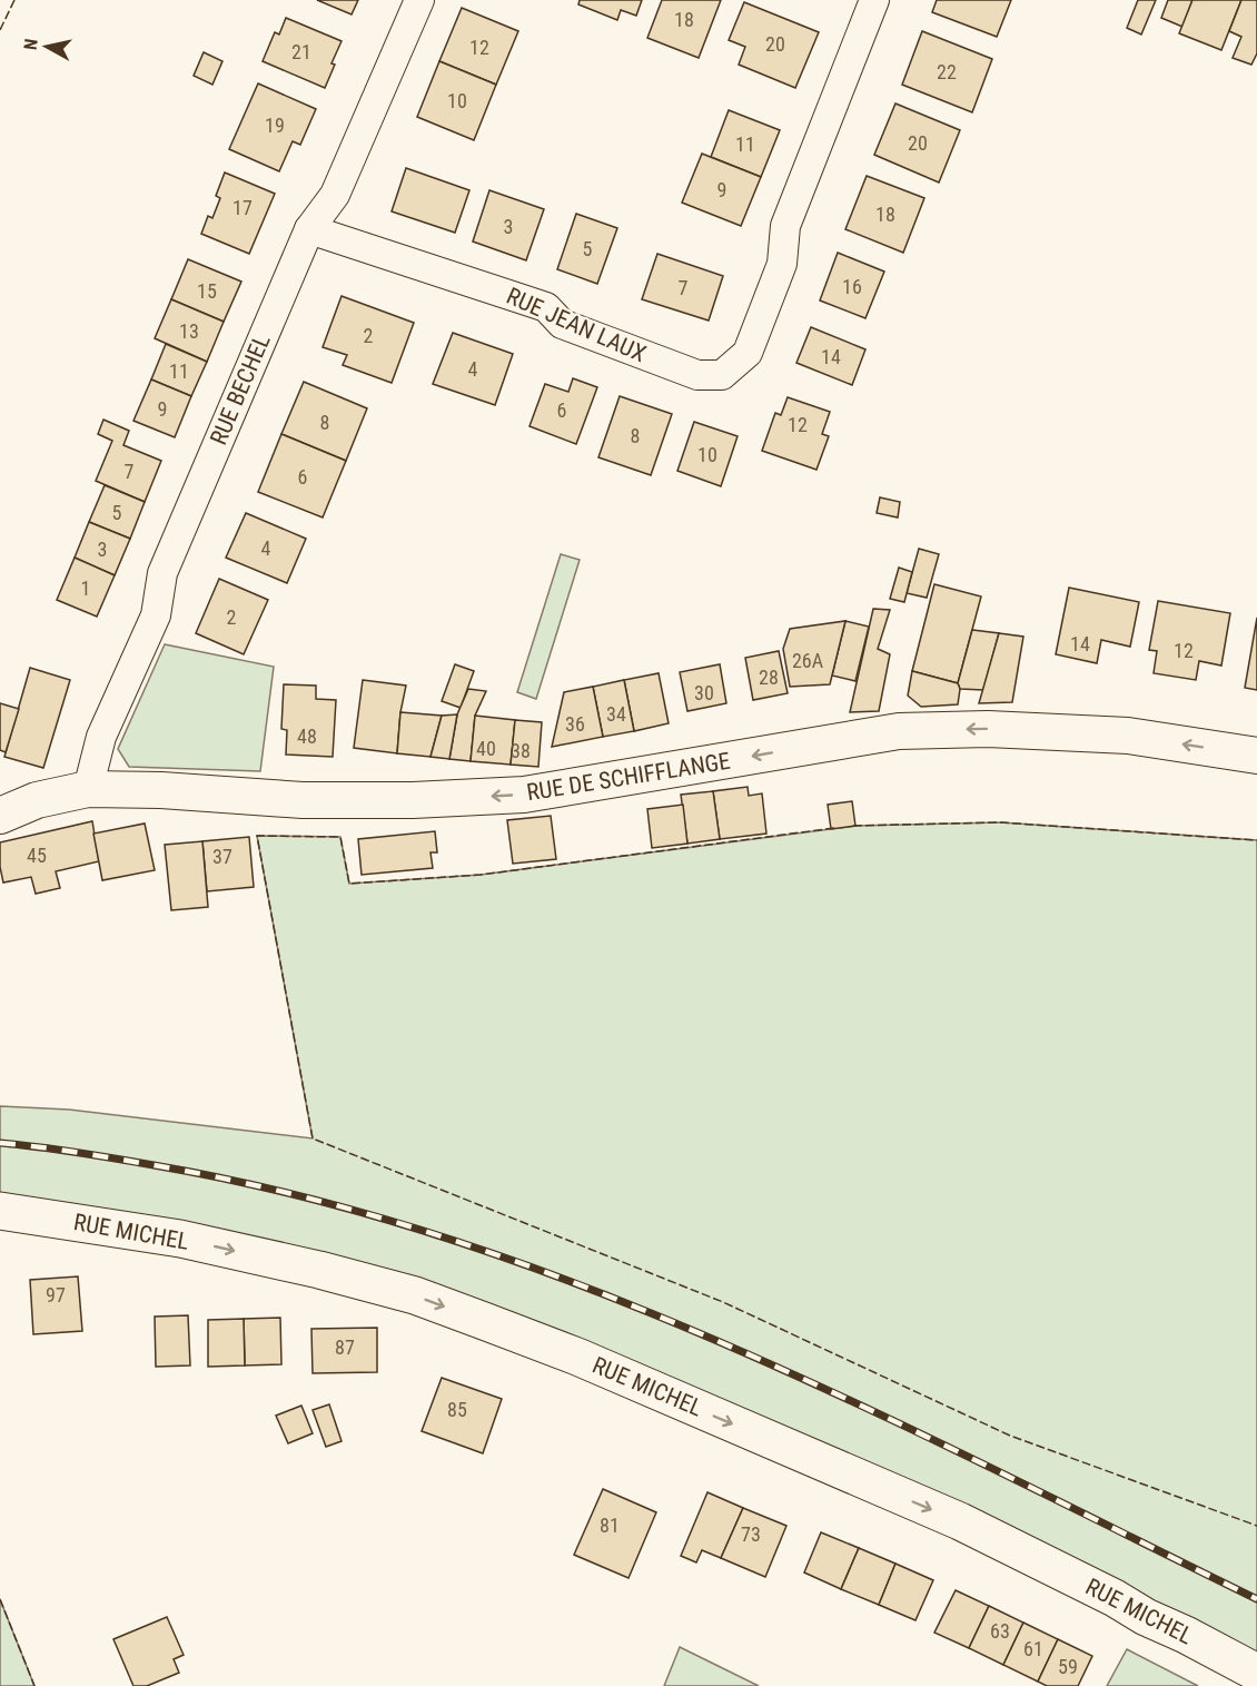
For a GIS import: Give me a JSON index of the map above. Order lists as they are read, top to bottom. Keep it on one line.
{"streets":{"main road":["RUE MICHEL"],"street":["RUE JEAN LAUX","RUE BECHEL","RUE DE SCHIFFLANGE"]},"crossings":[["RUE JEAN LAUX","RUE BECHEL"],["RUE BECHEL","RUE DE SCHIFFLANGE"]],"one_way":["RUE DE SCHIFFLANGE","RUE MICHEL"],"house_numbers":["18","20","12","21","22","10","19","20","11","9","17","18","3","5","16","7","15","13","2","14","4","11","9","6","8","12","8","10","7","6","5","4","3","1","2","14","12","26A","28","30","34","36","48","40","38","45","37","97","87","85","81","73","63","61","59"],"north":"left"}
